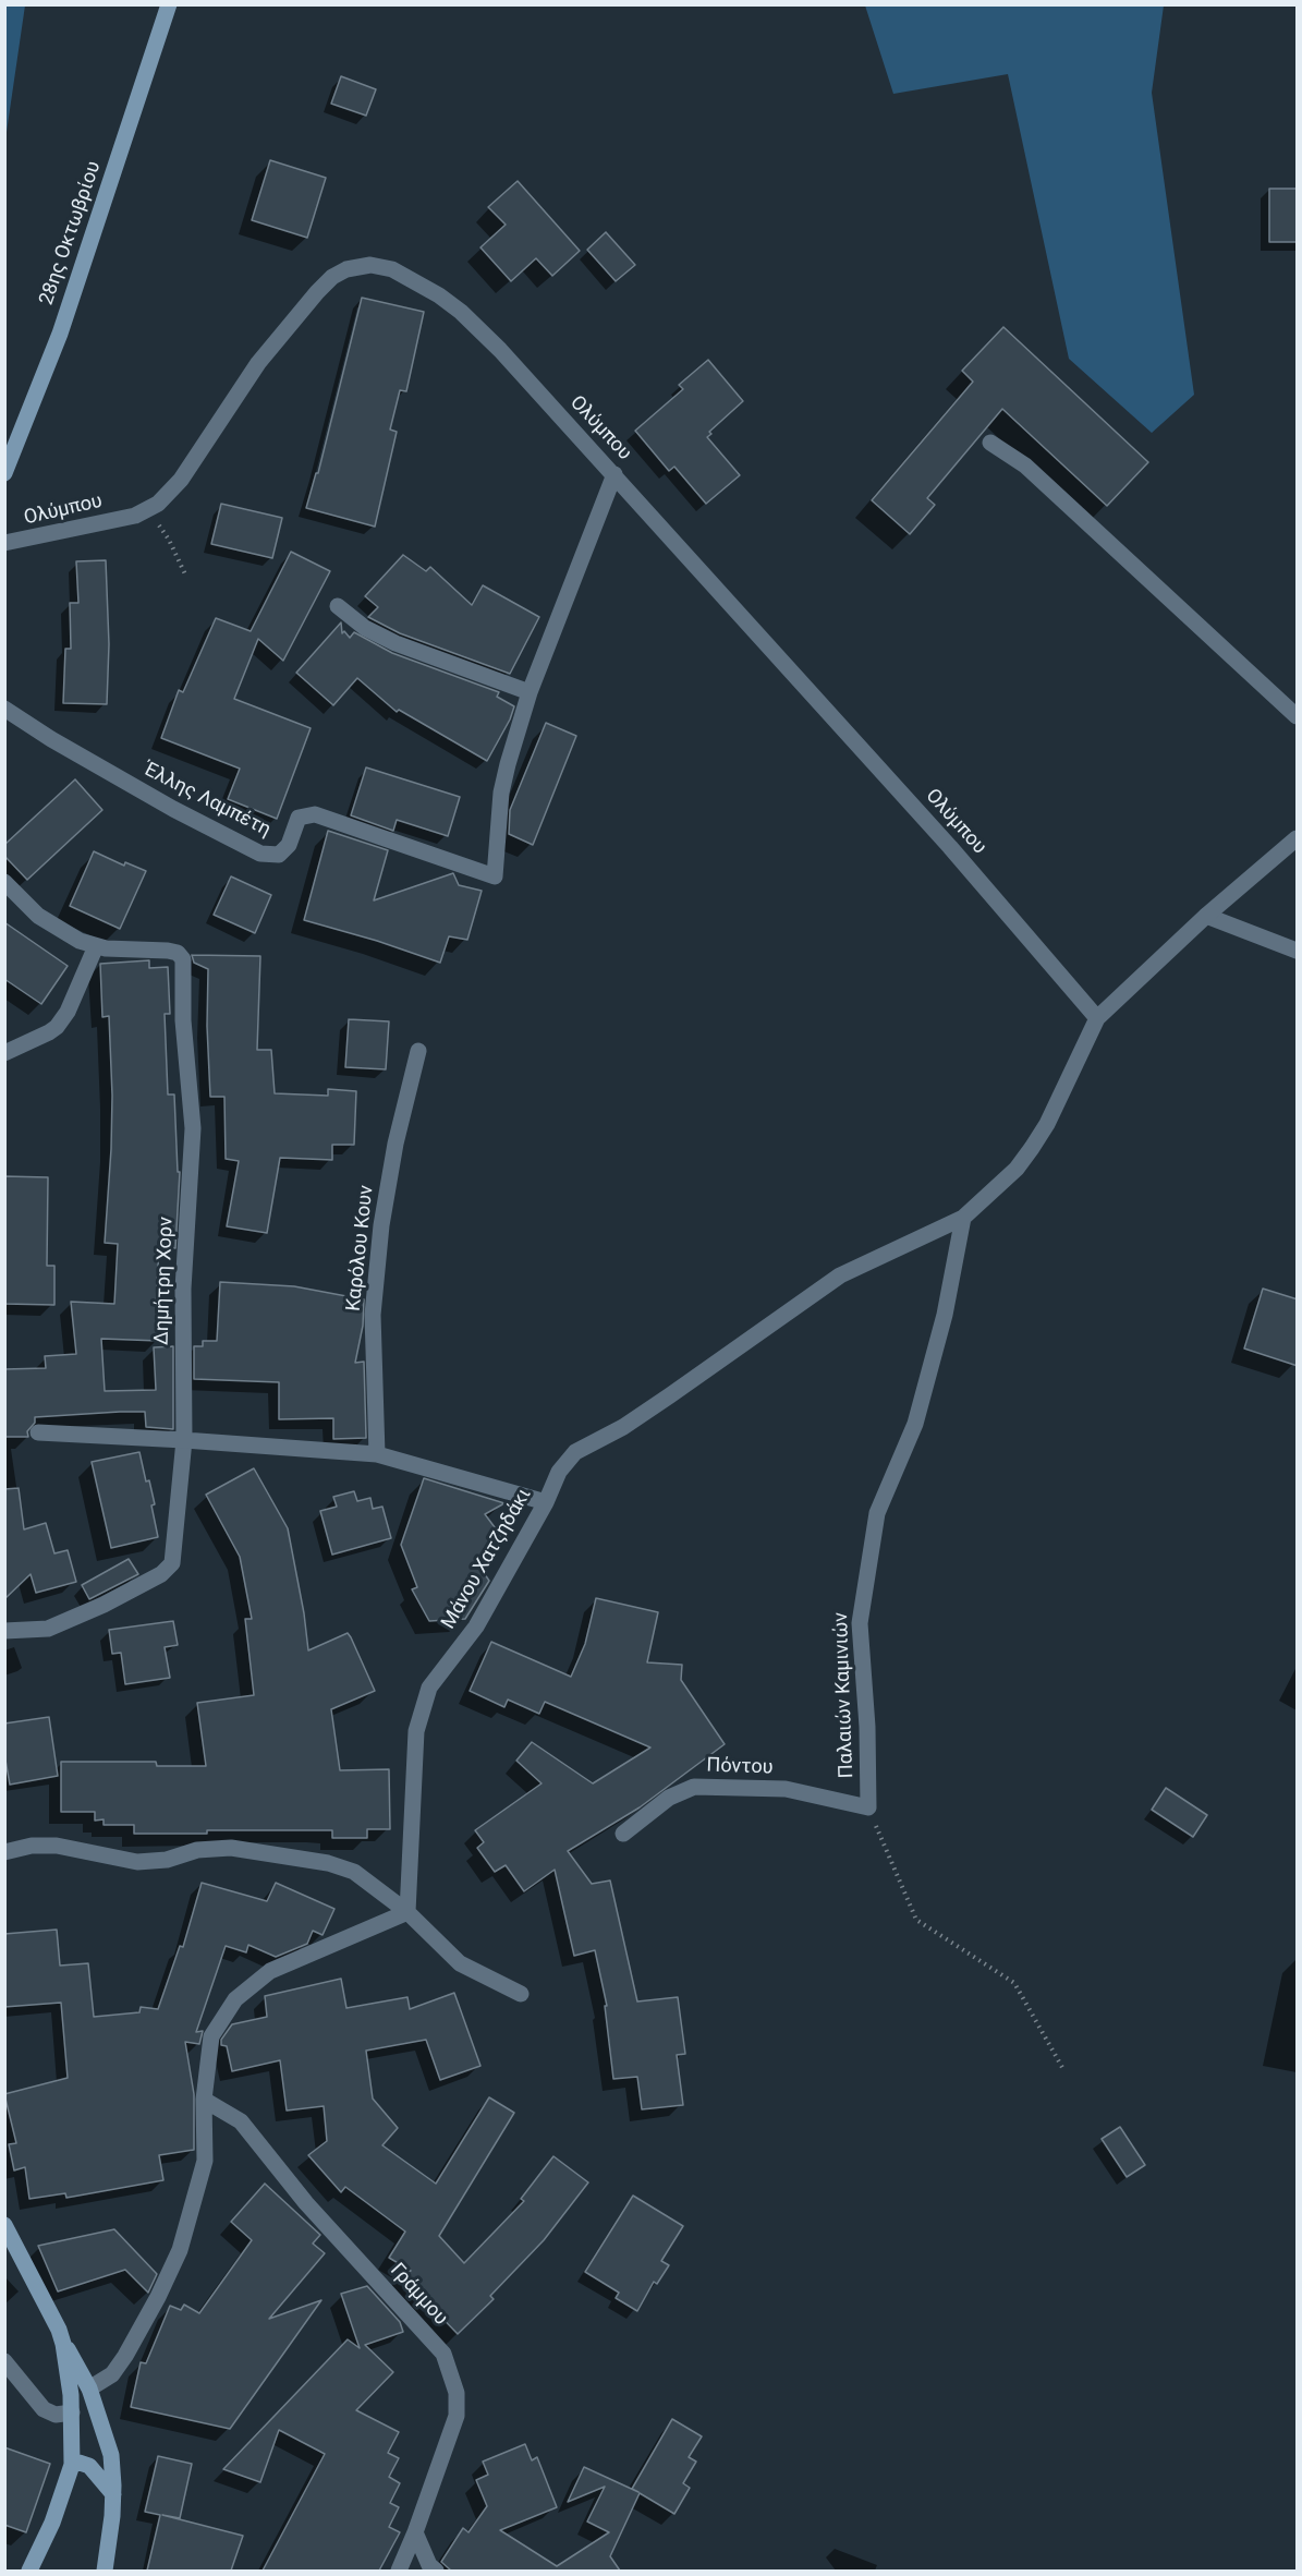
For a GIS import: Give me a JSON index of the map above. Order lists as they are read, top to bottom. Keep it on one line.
{"streets":{"main road":["28ης Οκτωβρίου"],"street":["Ολύμπου","Έλλης Λαμπέτη","Καρόλου Κουν","Δημήτρη Χορν","Μάνου Χατζηδάκι","Παλαιών Καμινιών","Πόντου","Γράμμου"]},"crossings":[["Ολύμπου","Μάνου Χατζηδάκι"],["Μάνου Χατζηδάκι","Παλαιών Καμινιών"],["Παλαιών Καμινιών","Πόντου"]]}
